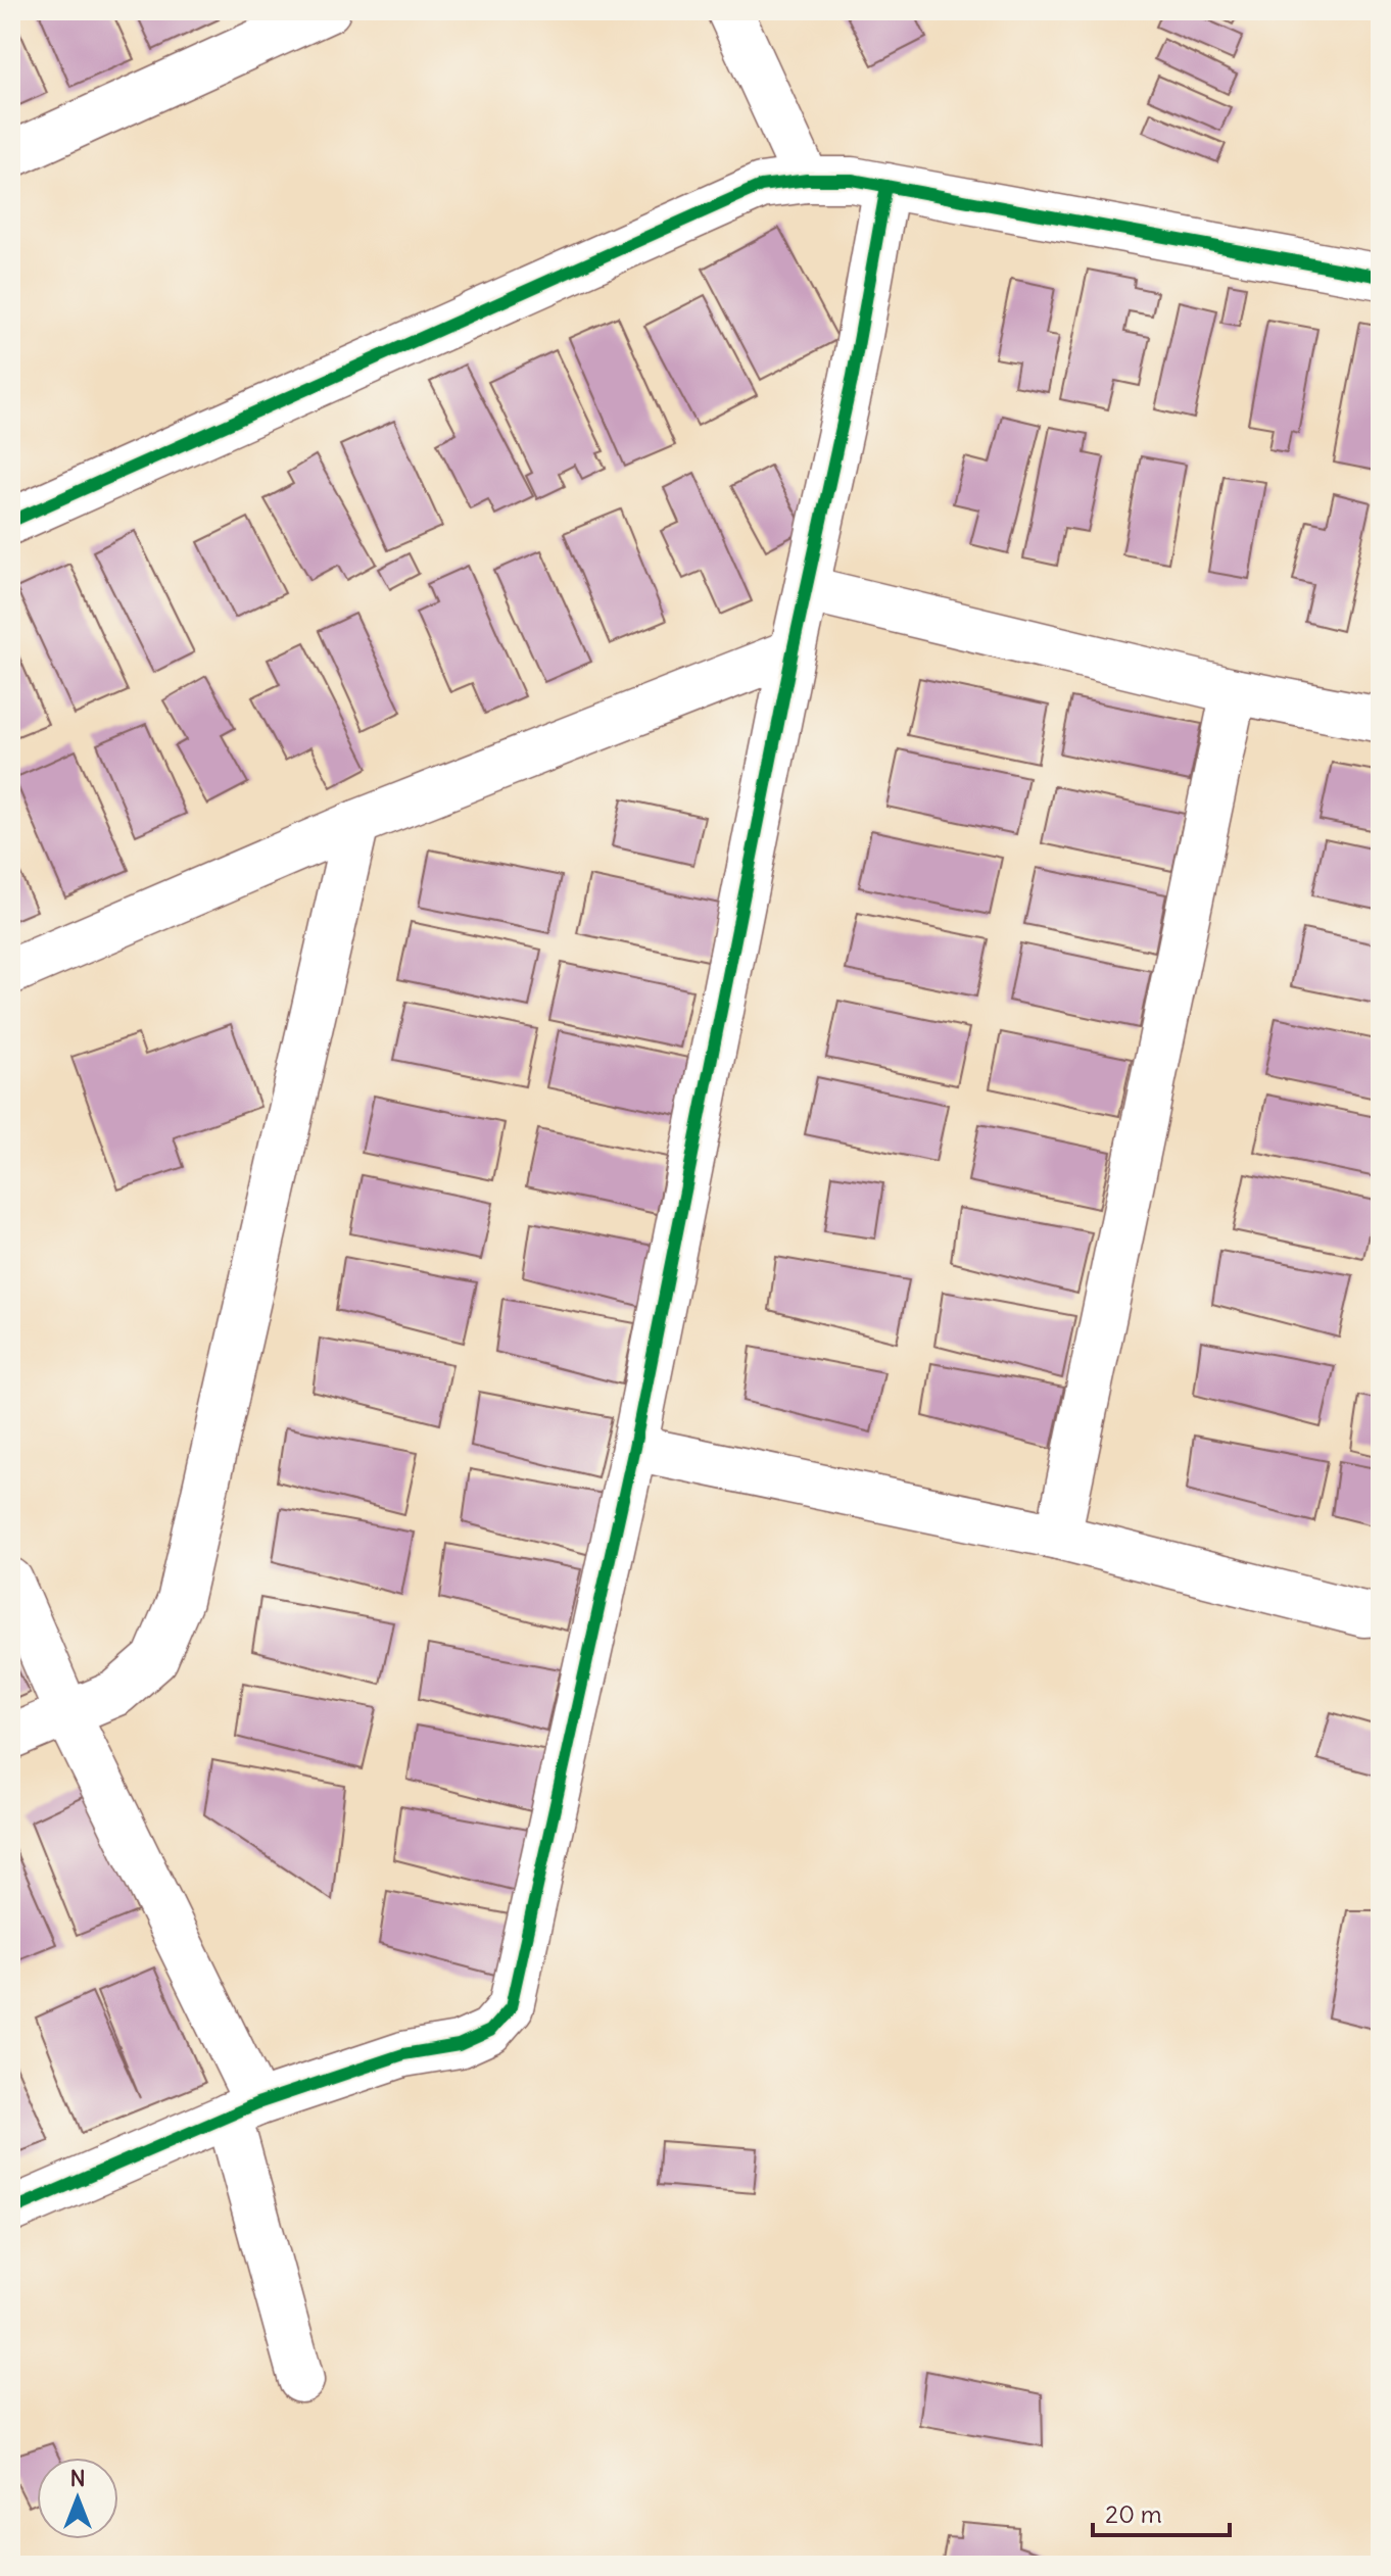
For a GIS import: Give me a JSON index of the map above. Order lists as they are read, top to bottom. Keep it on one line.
{"scale_bar":"20 m","north":"top"}
